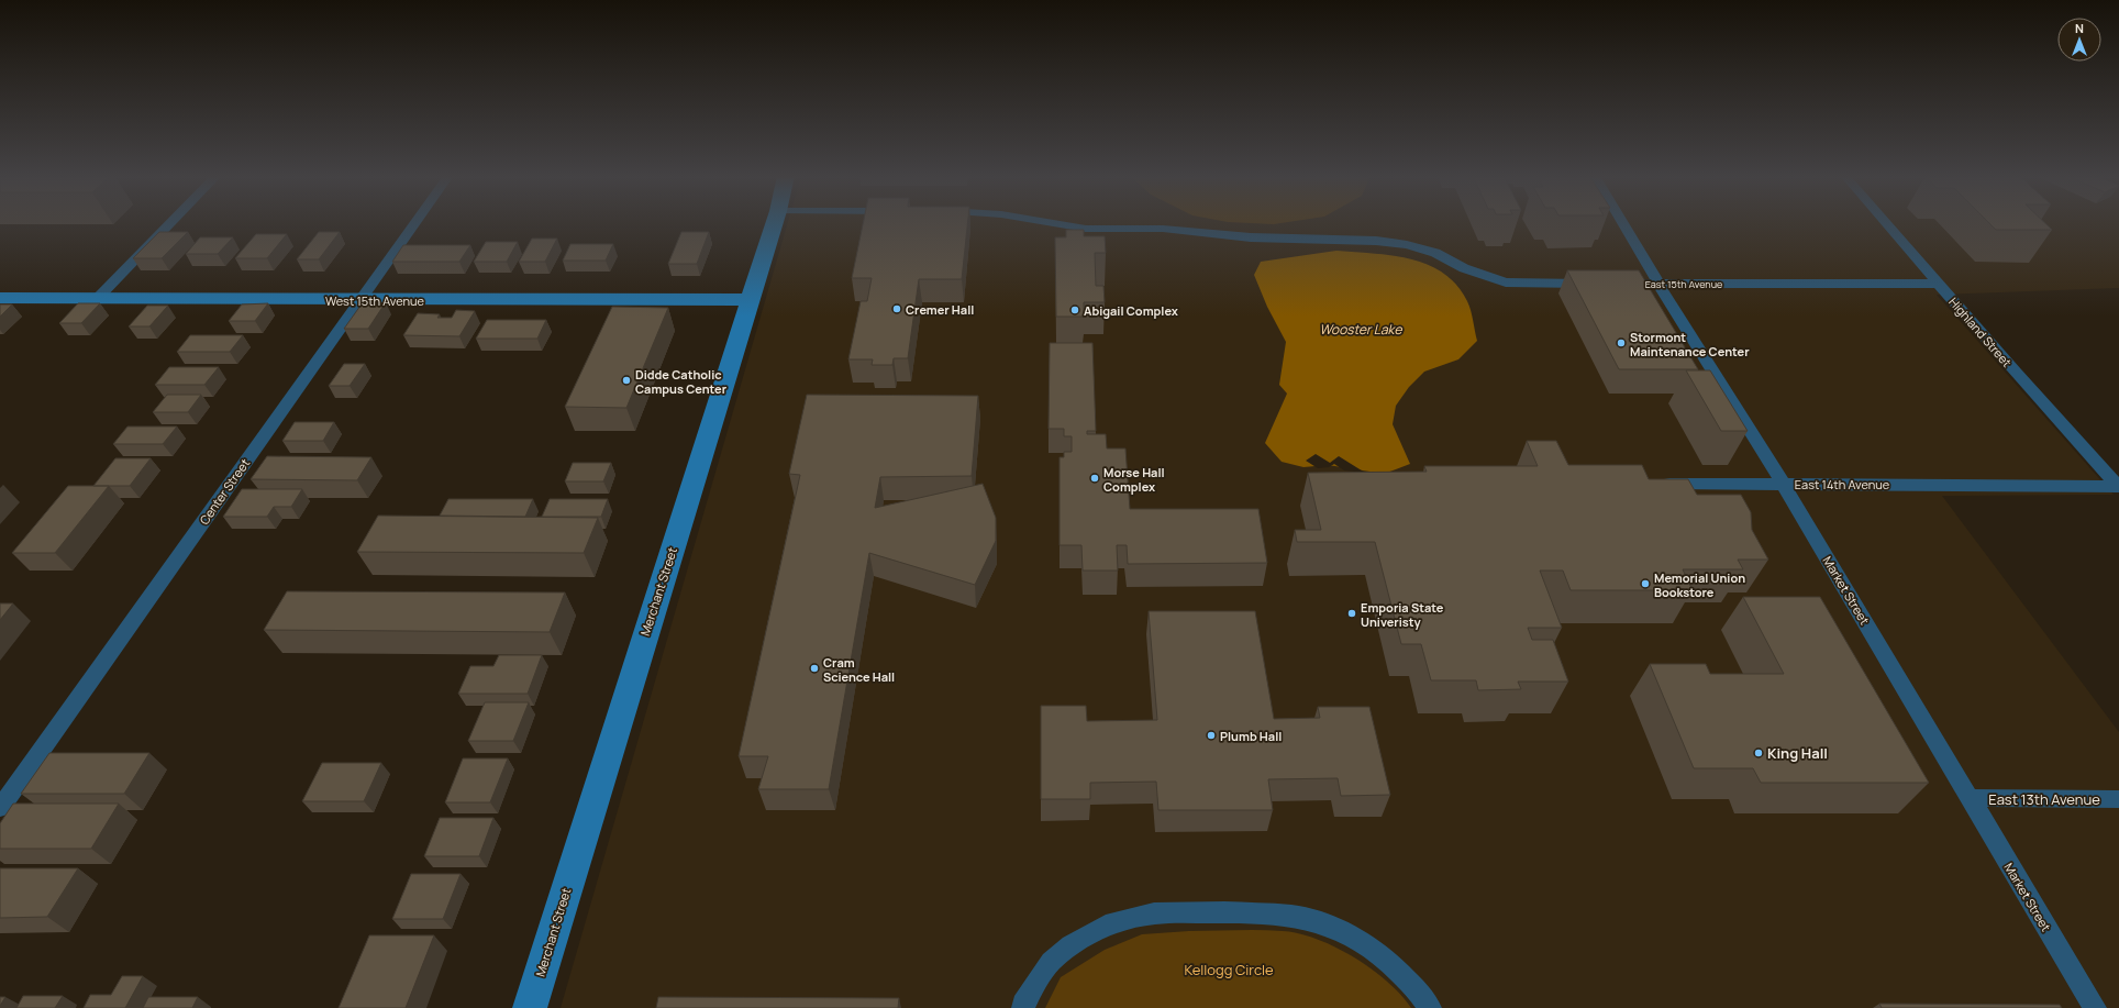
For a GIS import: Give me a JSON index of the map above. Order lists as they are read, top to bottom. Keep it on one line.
{"streets":{"main road":["West 15th Avenue","Merchant Street"],"street":["East 15th Avenue","Highland Street","East 14th Avenue","Center Street","Market Street","East 13th Avenue"]},"crossings":[["East 15th Avenue","Highland Street"],["East 15th Avenue","Market Street"],["West 15th Avenue","Center Street"],["West 15th Avenue","Merchant Street"],["Highland Street","East 14th Avenue"],["East 14th Avenue","Market Street"],["Market Street","East 13th Avenue"]],"water":["Wooster Lake"],"parks":["Kellogg Circle"],"places":["Cremer Hall","Abigail Complex","Stormont Maintenance Center","Didde Catholic Campus Center","Morse Hall Complex","Memorial Union Bookstore","Emporia State Univeristy","Cram Science Hall","Plumb Hall","King Hall"],"north":"top"}
